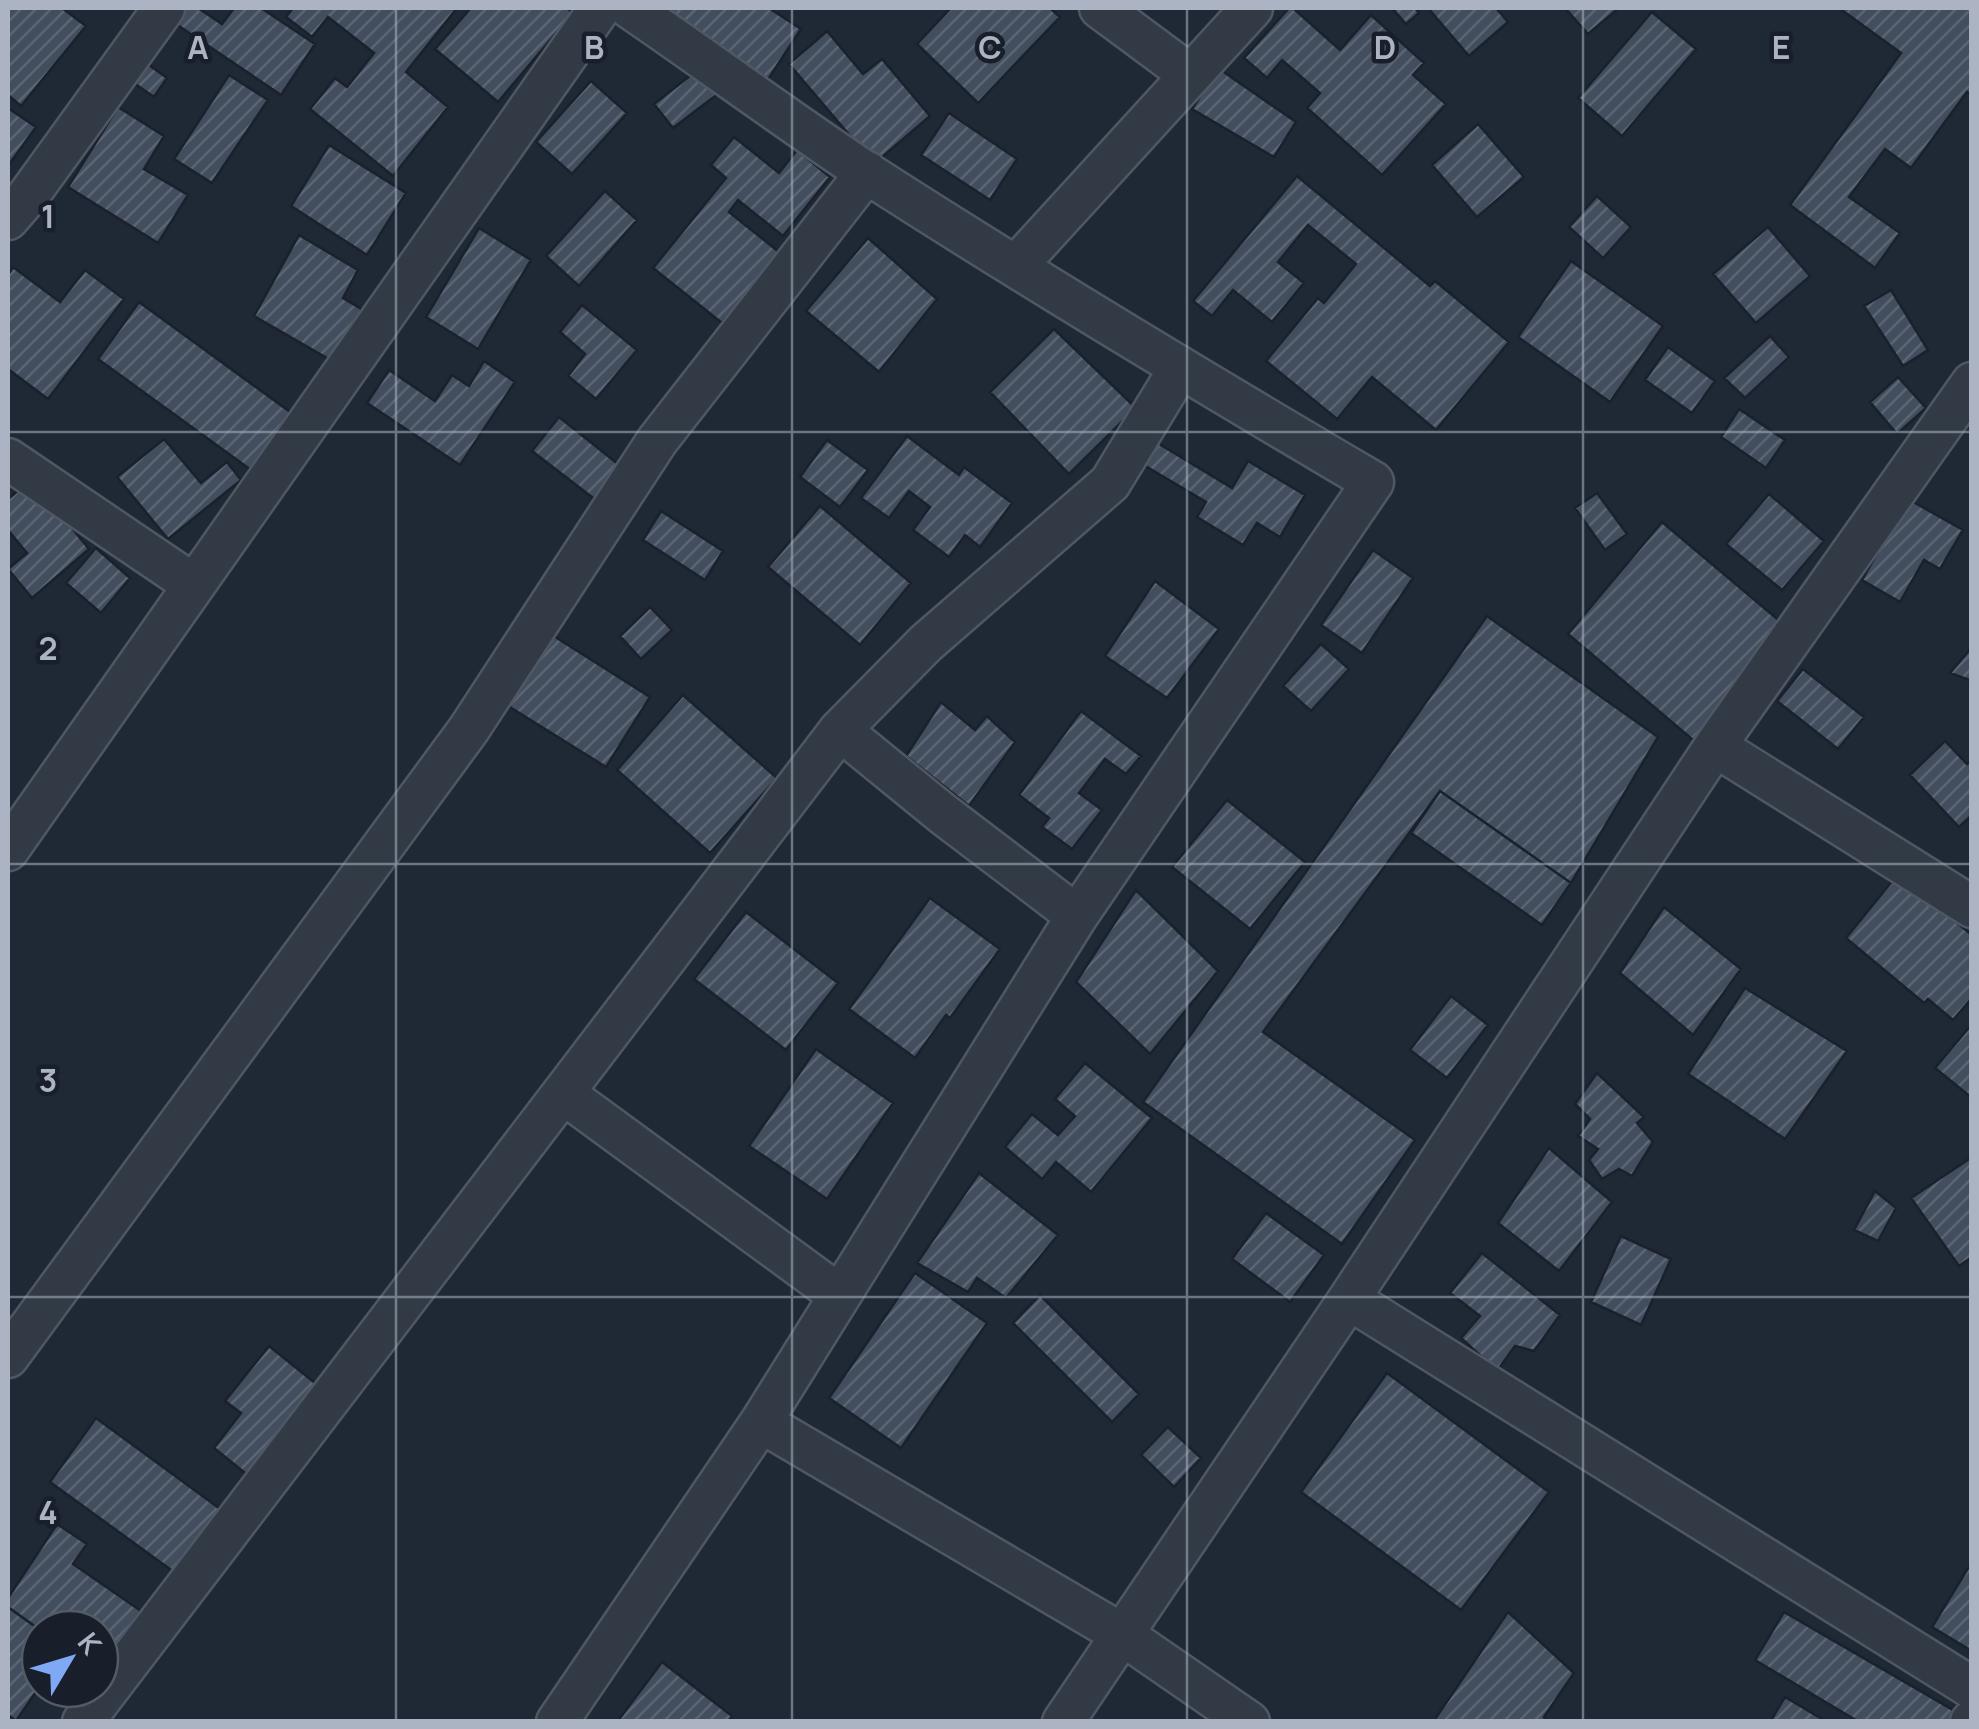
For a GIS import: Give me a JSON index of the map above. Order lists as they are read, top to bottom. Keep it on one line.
{"north":"top right","grid":{"columns":["A","B","C","D","E"],"rows":["1","2","3","4"]}}
